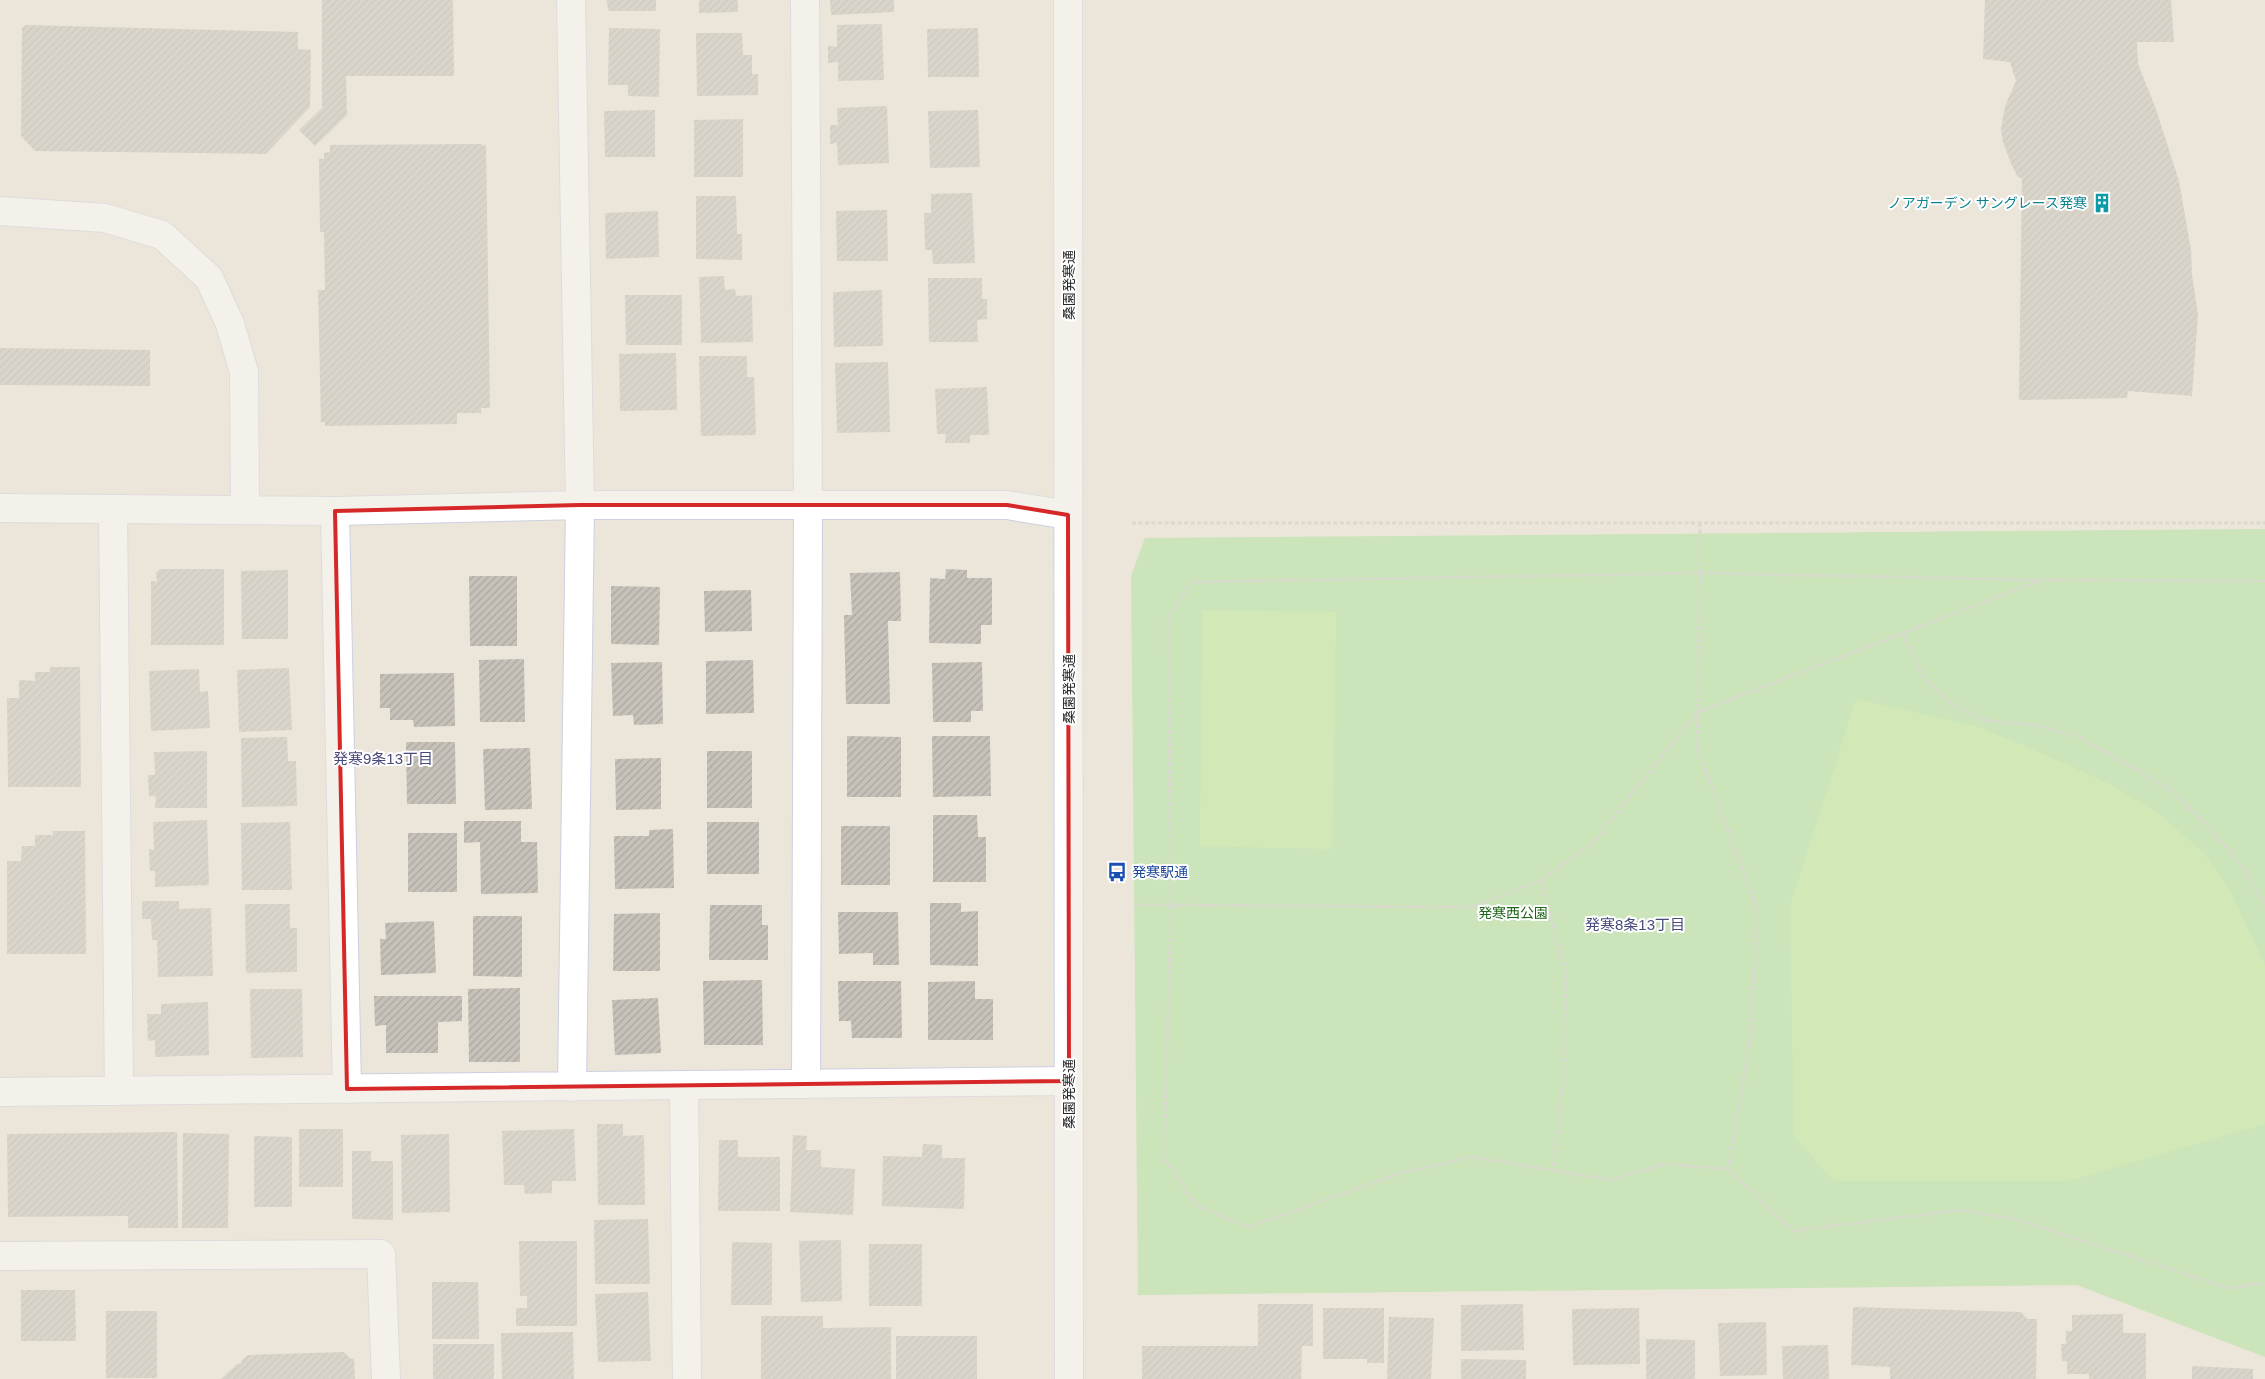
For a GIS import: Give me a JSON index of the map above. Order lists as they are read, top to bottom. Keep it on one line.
{"streets":{"street":["桑園発寒通"]},"districts":["発寒9条13丁目","発寒8条13丁目"],"parks":["発寒西公園"],"places":{"building":["ノアガーデン サングレース発寒"],"bus stop":["発寒駅通"]}}
